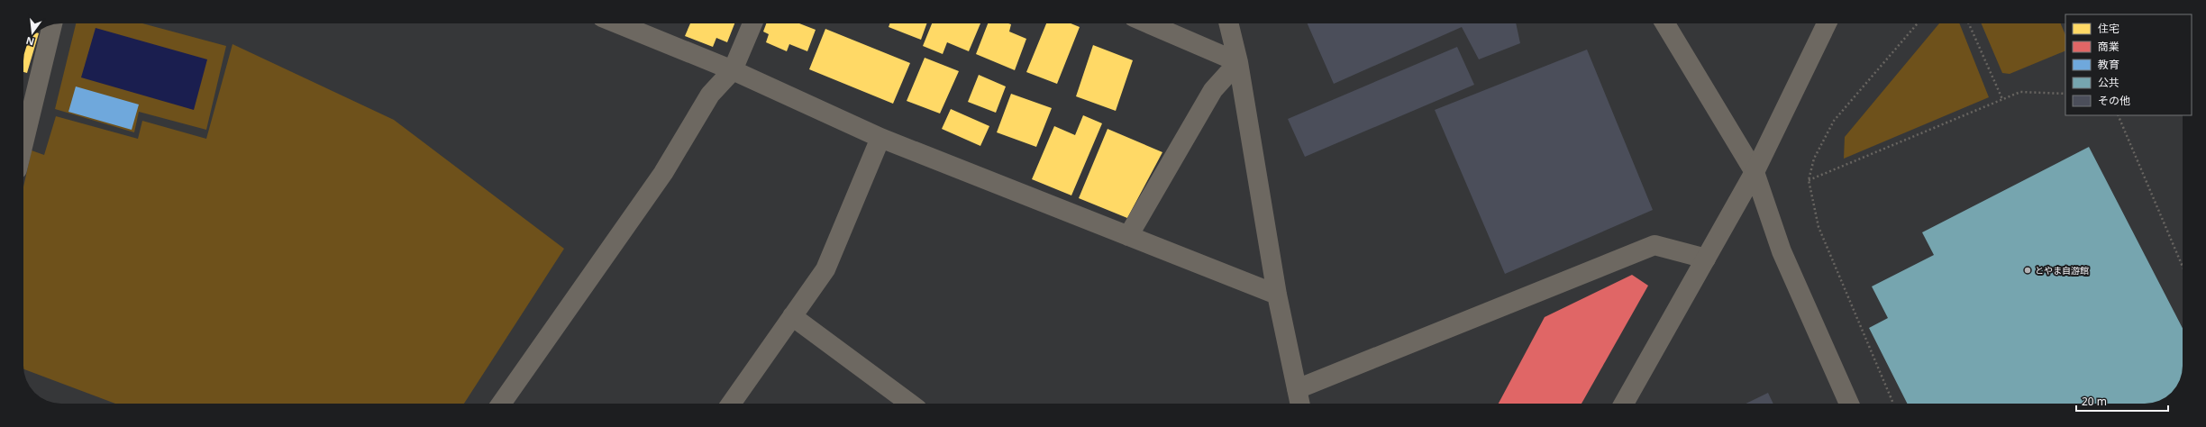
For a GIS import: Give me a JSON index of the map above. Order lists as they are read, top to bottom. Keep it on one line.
{"places":["とやま自游館"],"legend":["住宅","商業","教育","公共","その他"],"scale_bar":"20 m","north":"bottom"}
